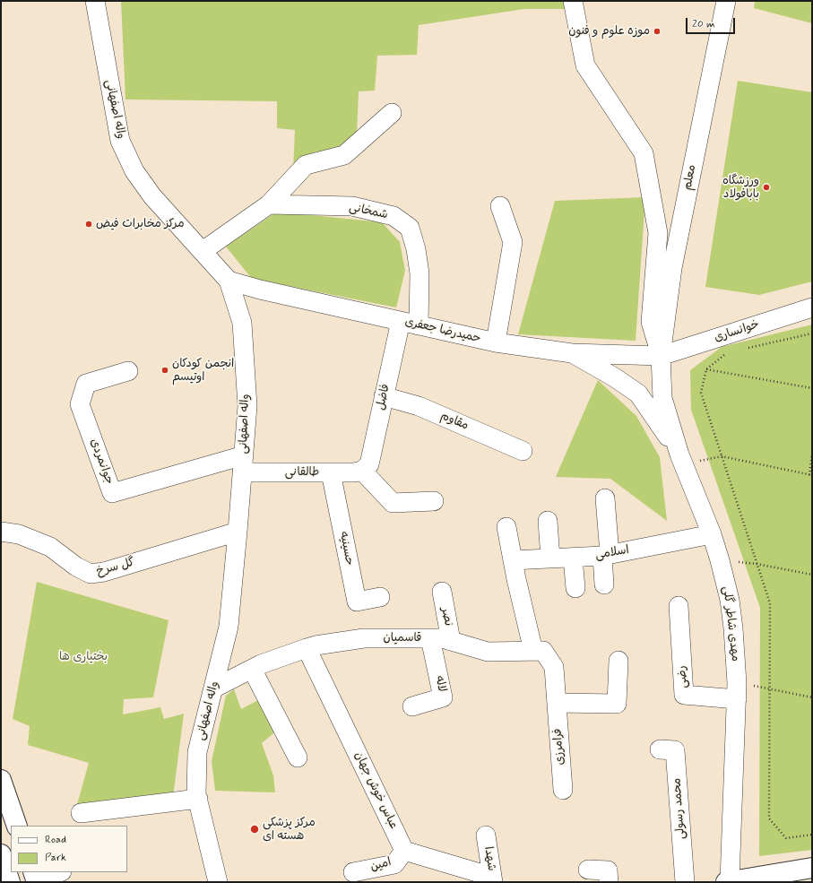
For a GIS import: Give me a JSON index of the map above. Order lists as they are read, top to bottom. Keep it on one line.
{"streets":{"street":["واله اصفهانی","معلم","شمخانی","حمیدرضا جعفری","خوانساری","فاضل","مقاوم","جوانمردی","طالقانی","حسینیه","اسلامی","گل سرخ","نصر","مهدی شاطر گلی","قاسمیان","رضی","لاله","فرامرزی","عباس خوش جهان","محمد رسولی","شهدا","امین"]},"crossings":[["واله اصفهانی","حمیدرضا جعفری"],["واله اصفهانی","جوانمردی"],["واله اصفهانی","طالقانی"],["واله اصفهانی","گل سرخ"],["واله اصفهانی","قاسمیان"],["معلم","حمیدرضا جعفری"],["معلم","خوانساری"],["معلم","مهدی شاطر گلی"],["شمخانی","حمیدرضا جعفری"],["حمیدرضا جعفری","خوانساری"],["حمیدرضا جعفری","فاضل"],["حمیدرضا جعفری","مهدی شاطر گلی"],["خوانساری","مهدی شاطر گلی"],["فاضل","مقاوم"],["فاضل","طالقانی"],["جوانمردی","طالقانی"],["طالقانی","حسینیه"],["اسلامی","مهدی شاطر گلی"],["نصر","قاسمیان"],["مهدی شاطر گلی","رضی"],["قاسمیان","لاله"],["قاسمیان","فرامرزی"],["قاسمیان","عباس خوش جهان"],["عباس خوش جهان","امین"]],"parks":["بختیاری ها"],"places":["موزه علوم و فنون","ورزشگاه بابافولاد","مرکز مخابرات فیض","انجمن کودکان اوتیسم","مرکز پزشکی هسته ای"],"legend":["Road","Park"],"scale_bar":"20 m"}
